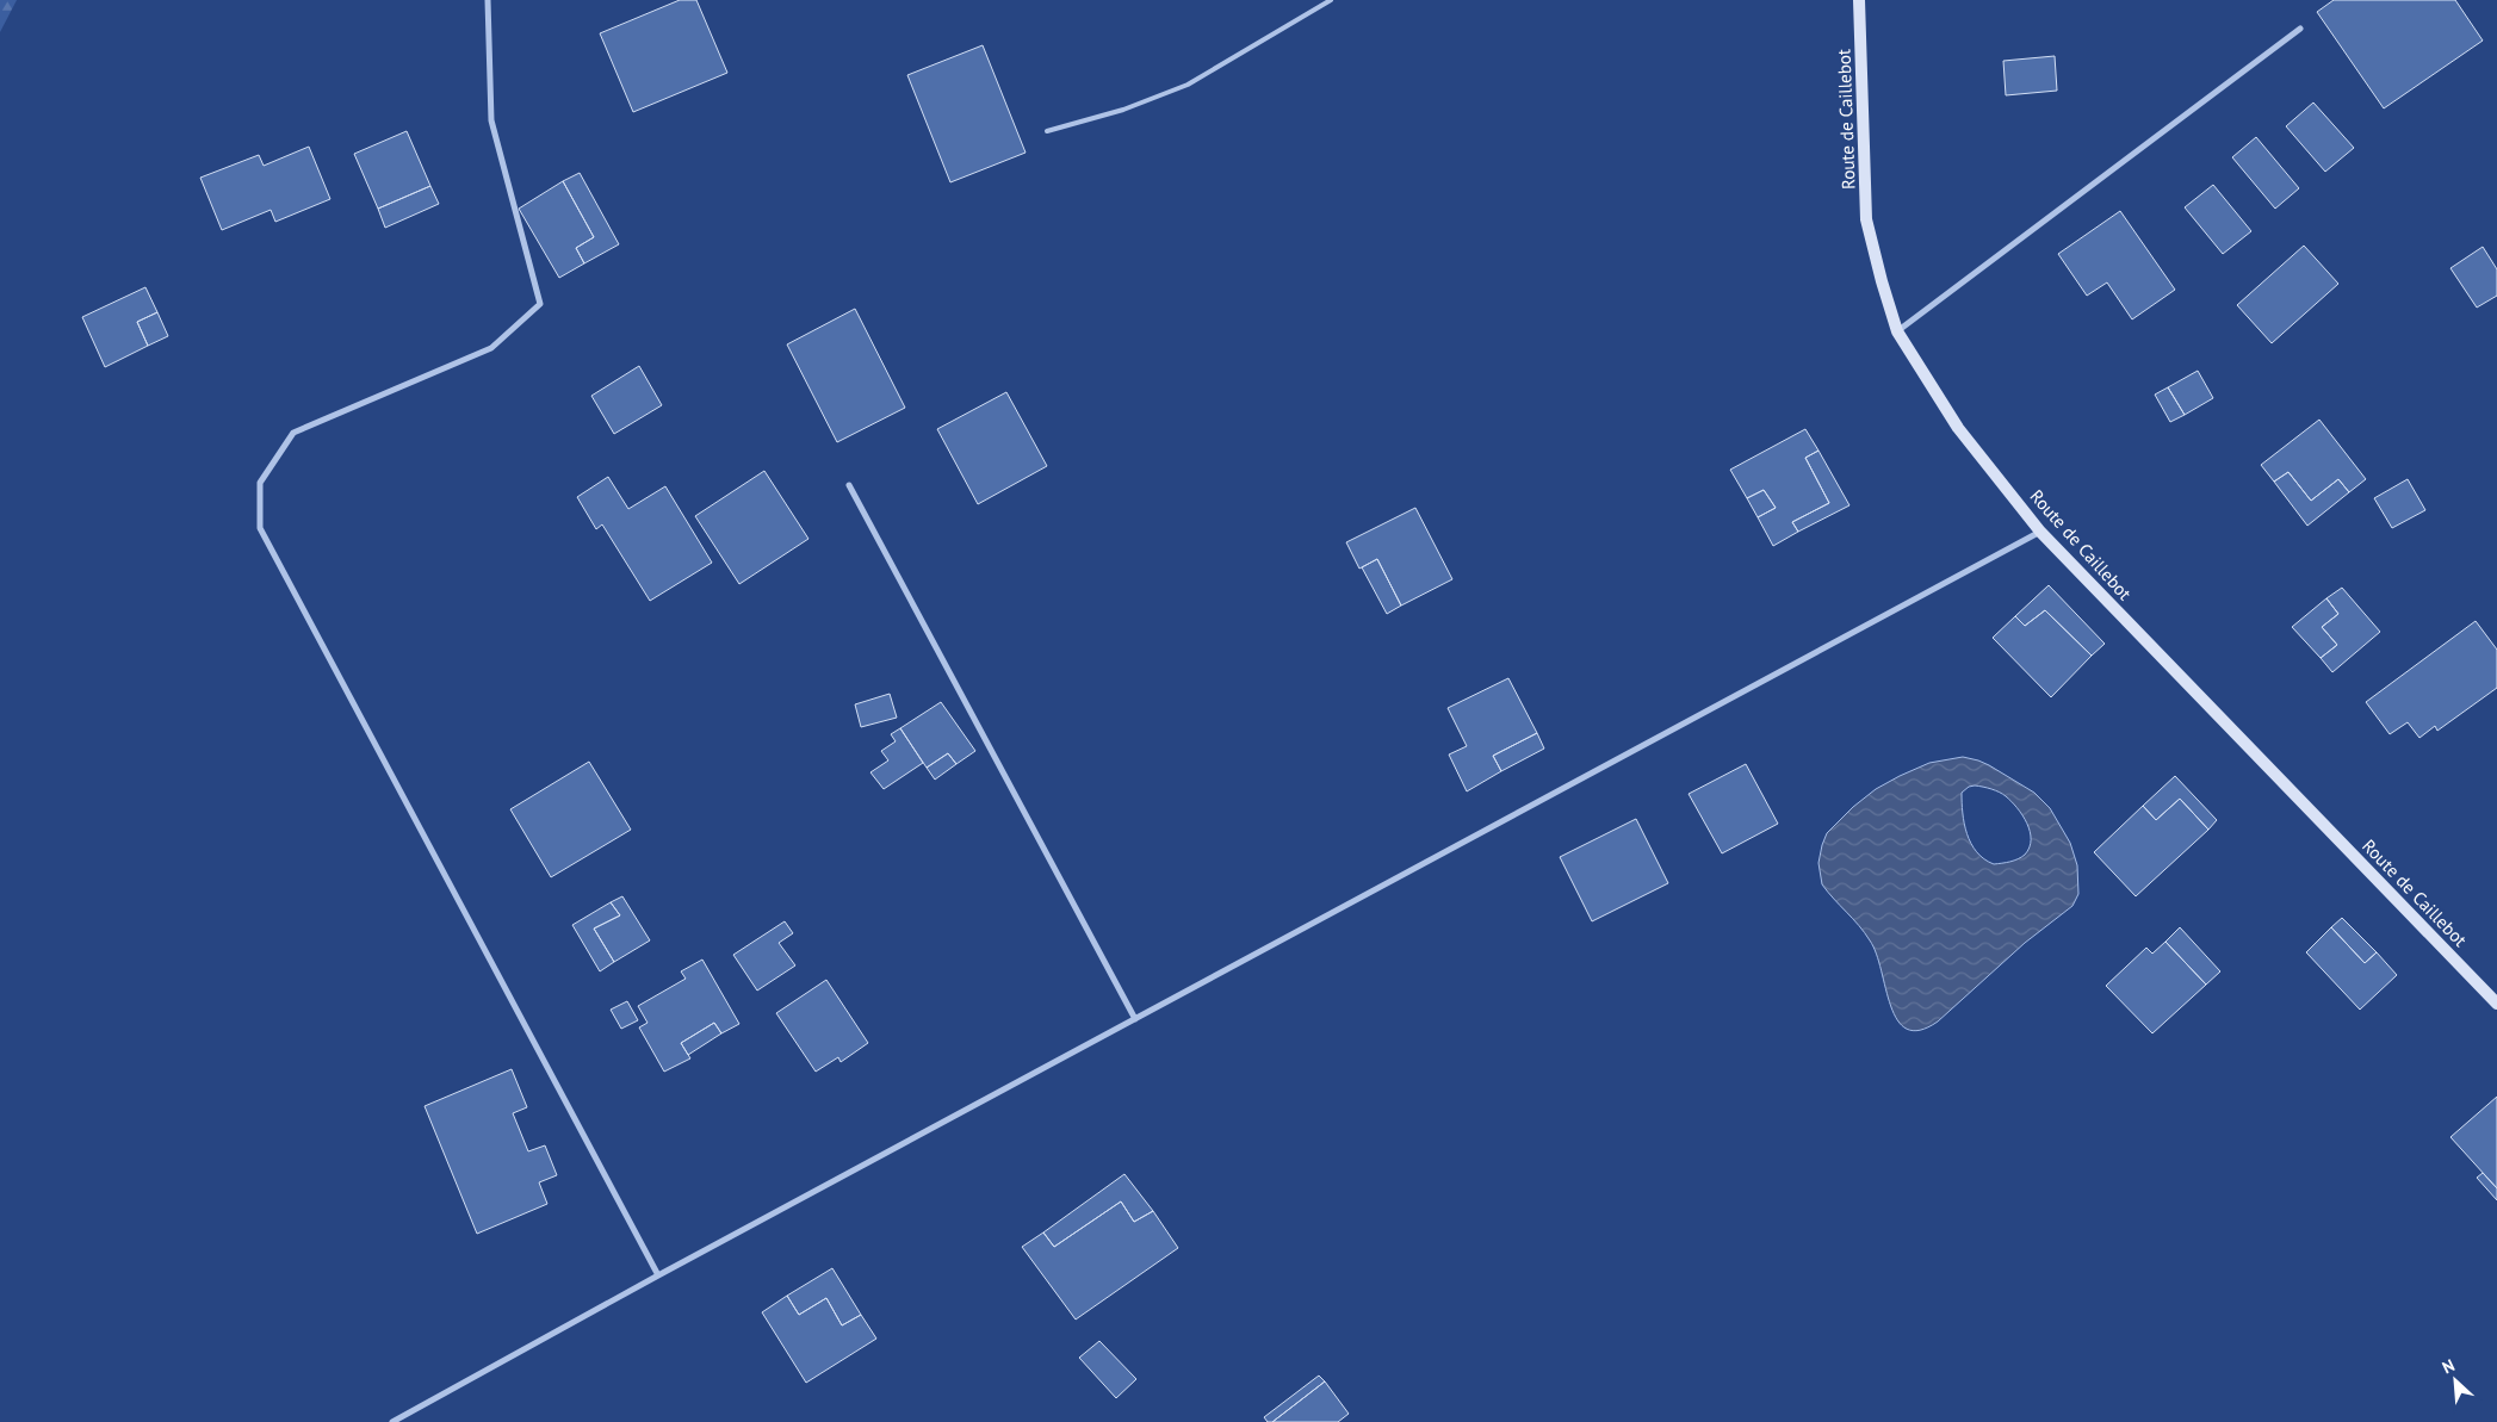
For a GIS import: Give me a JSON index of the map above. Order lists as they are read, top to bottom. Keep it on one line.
{"streets":{"main road":["Route de Caillebot"]},"north":"top left"}
